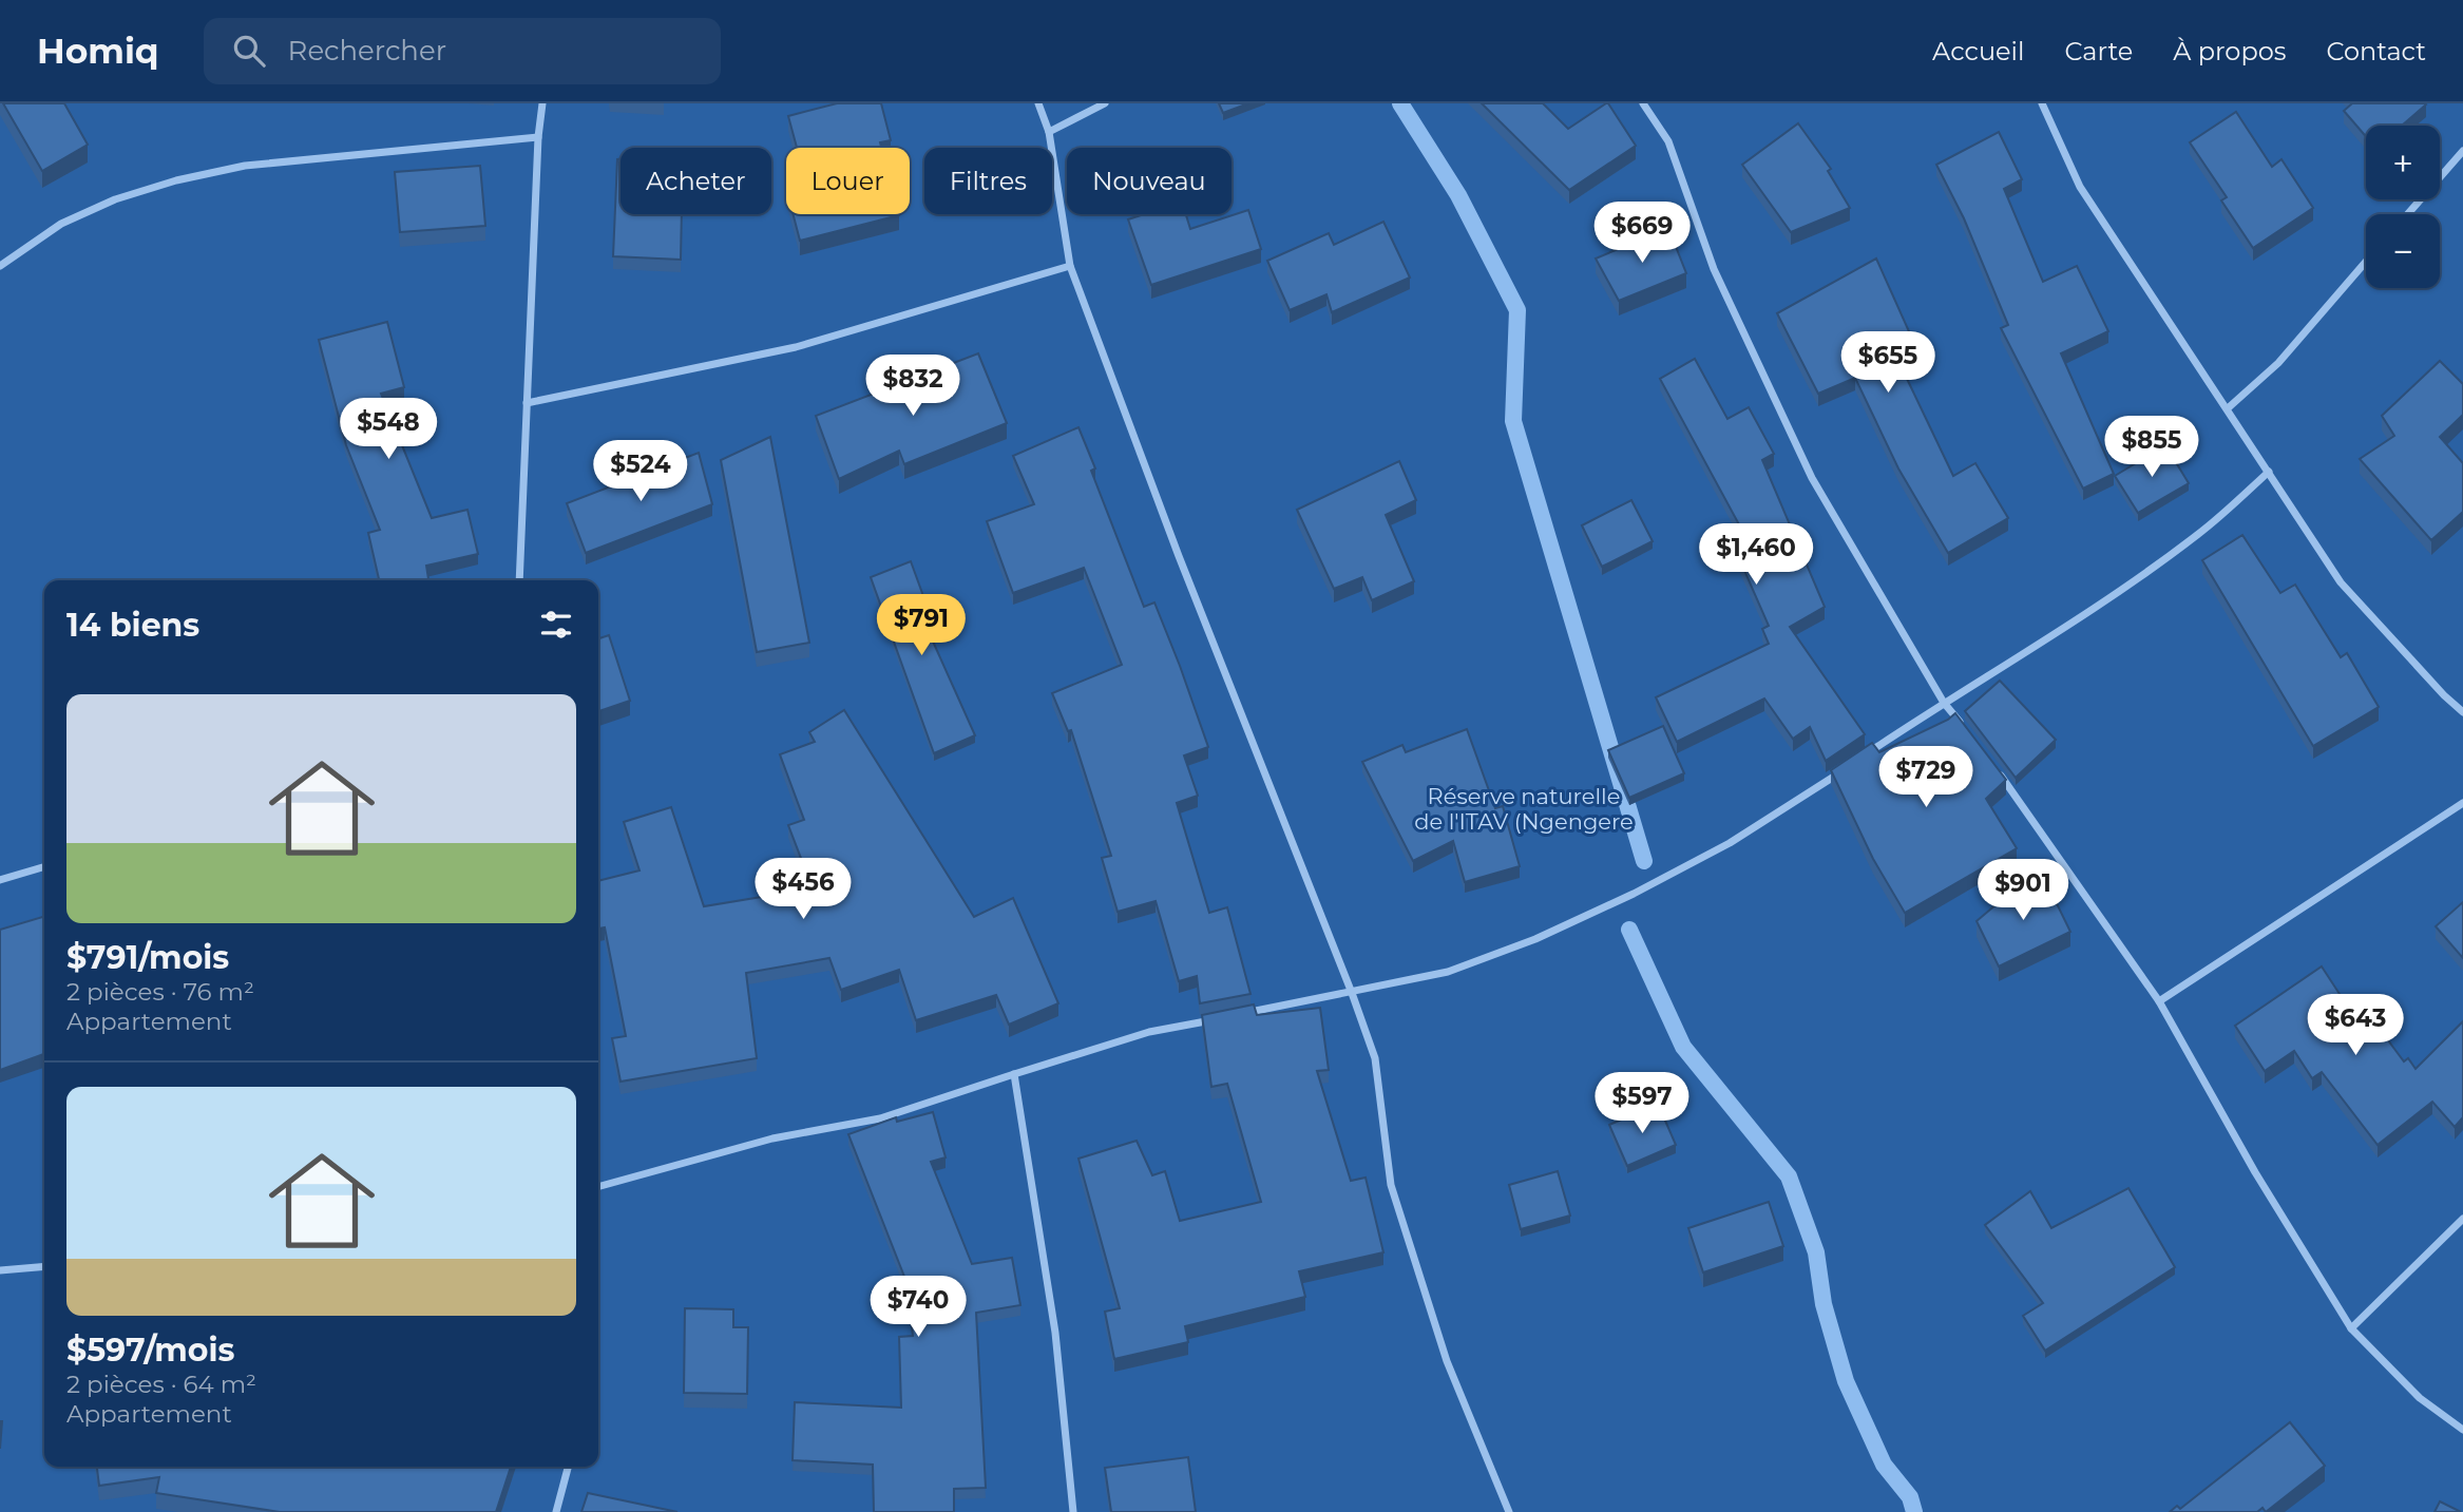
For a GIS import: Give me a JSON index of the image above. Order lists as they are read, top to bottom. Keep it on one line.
{"parks":["Réserve naturelle de l'ITAV (Ngengere"],"page":{"header":"Homiq","search":"Rechercher","nav":["Accueil","Carte","À propos","Contact"],"map_buttons":["+","−"],"chip":["Acheter","Louer","Filtres","Nouveau"],"price":["$669","$655","$832","$548","$855","$524","$1,460","$791","$729","$456","$901","$643","$597","$740"],"heading":"14 biens","list":[{"name":"$791/mois","note":"2 pièces · 76 m² · Appartement"},{"name":"$597/mois","note":"2 pièces · 64 m² · Appartement"}]}}
